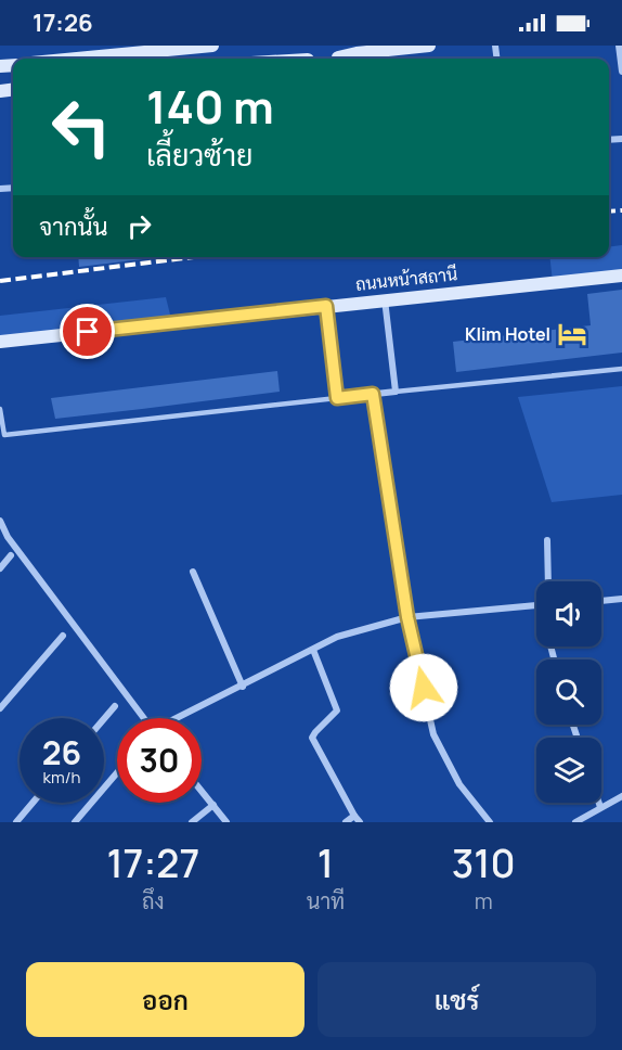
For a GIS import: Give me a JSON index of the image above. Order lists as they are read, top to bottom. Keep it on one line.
{"streets":{"street":["ถนนหน้าสถานี"]},"places":{"hotel":["Klim Hotel"]},"page":{"status":"17:26","turn":["140 m","เลี้ยวซ้าย"],"then":"จากนั้น","speed":"26 km/h","limit":"30","eta":["17:27","ถึง","1","นาที","310","m"],"buttons":["ออก","แชร์"]}}
